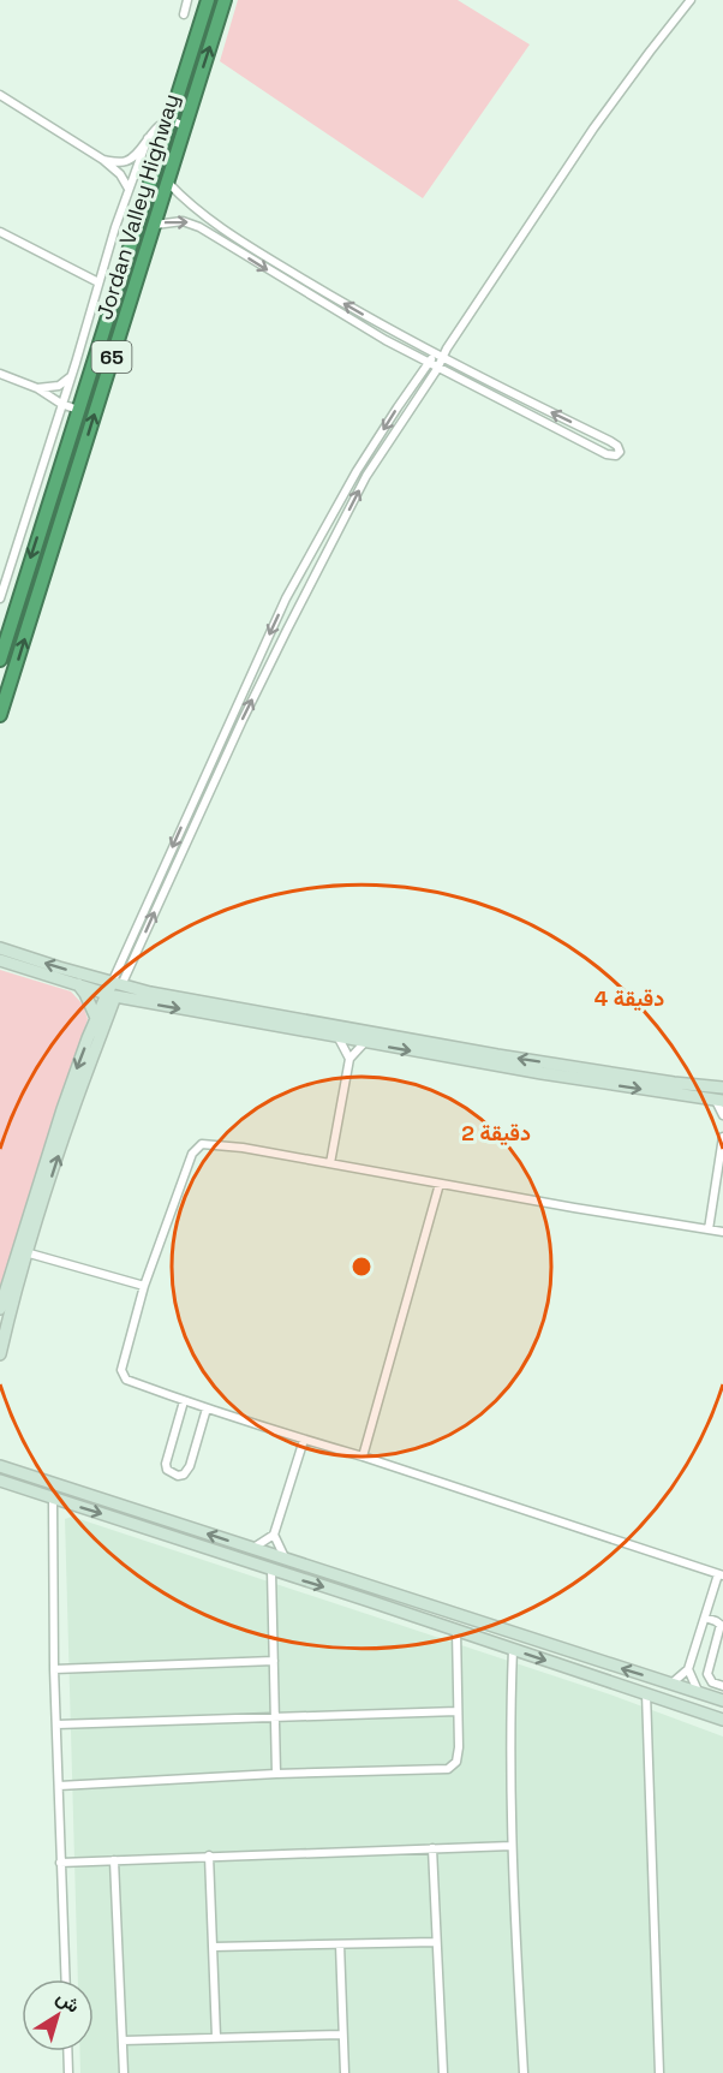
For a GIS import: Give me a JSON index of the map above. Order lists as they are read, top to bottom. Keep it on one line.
{"streets":{"highway":["Jordan Valley Highway","65"]},"north":"top right","rings":["4 دقيقة","2 دقيقة"]}
